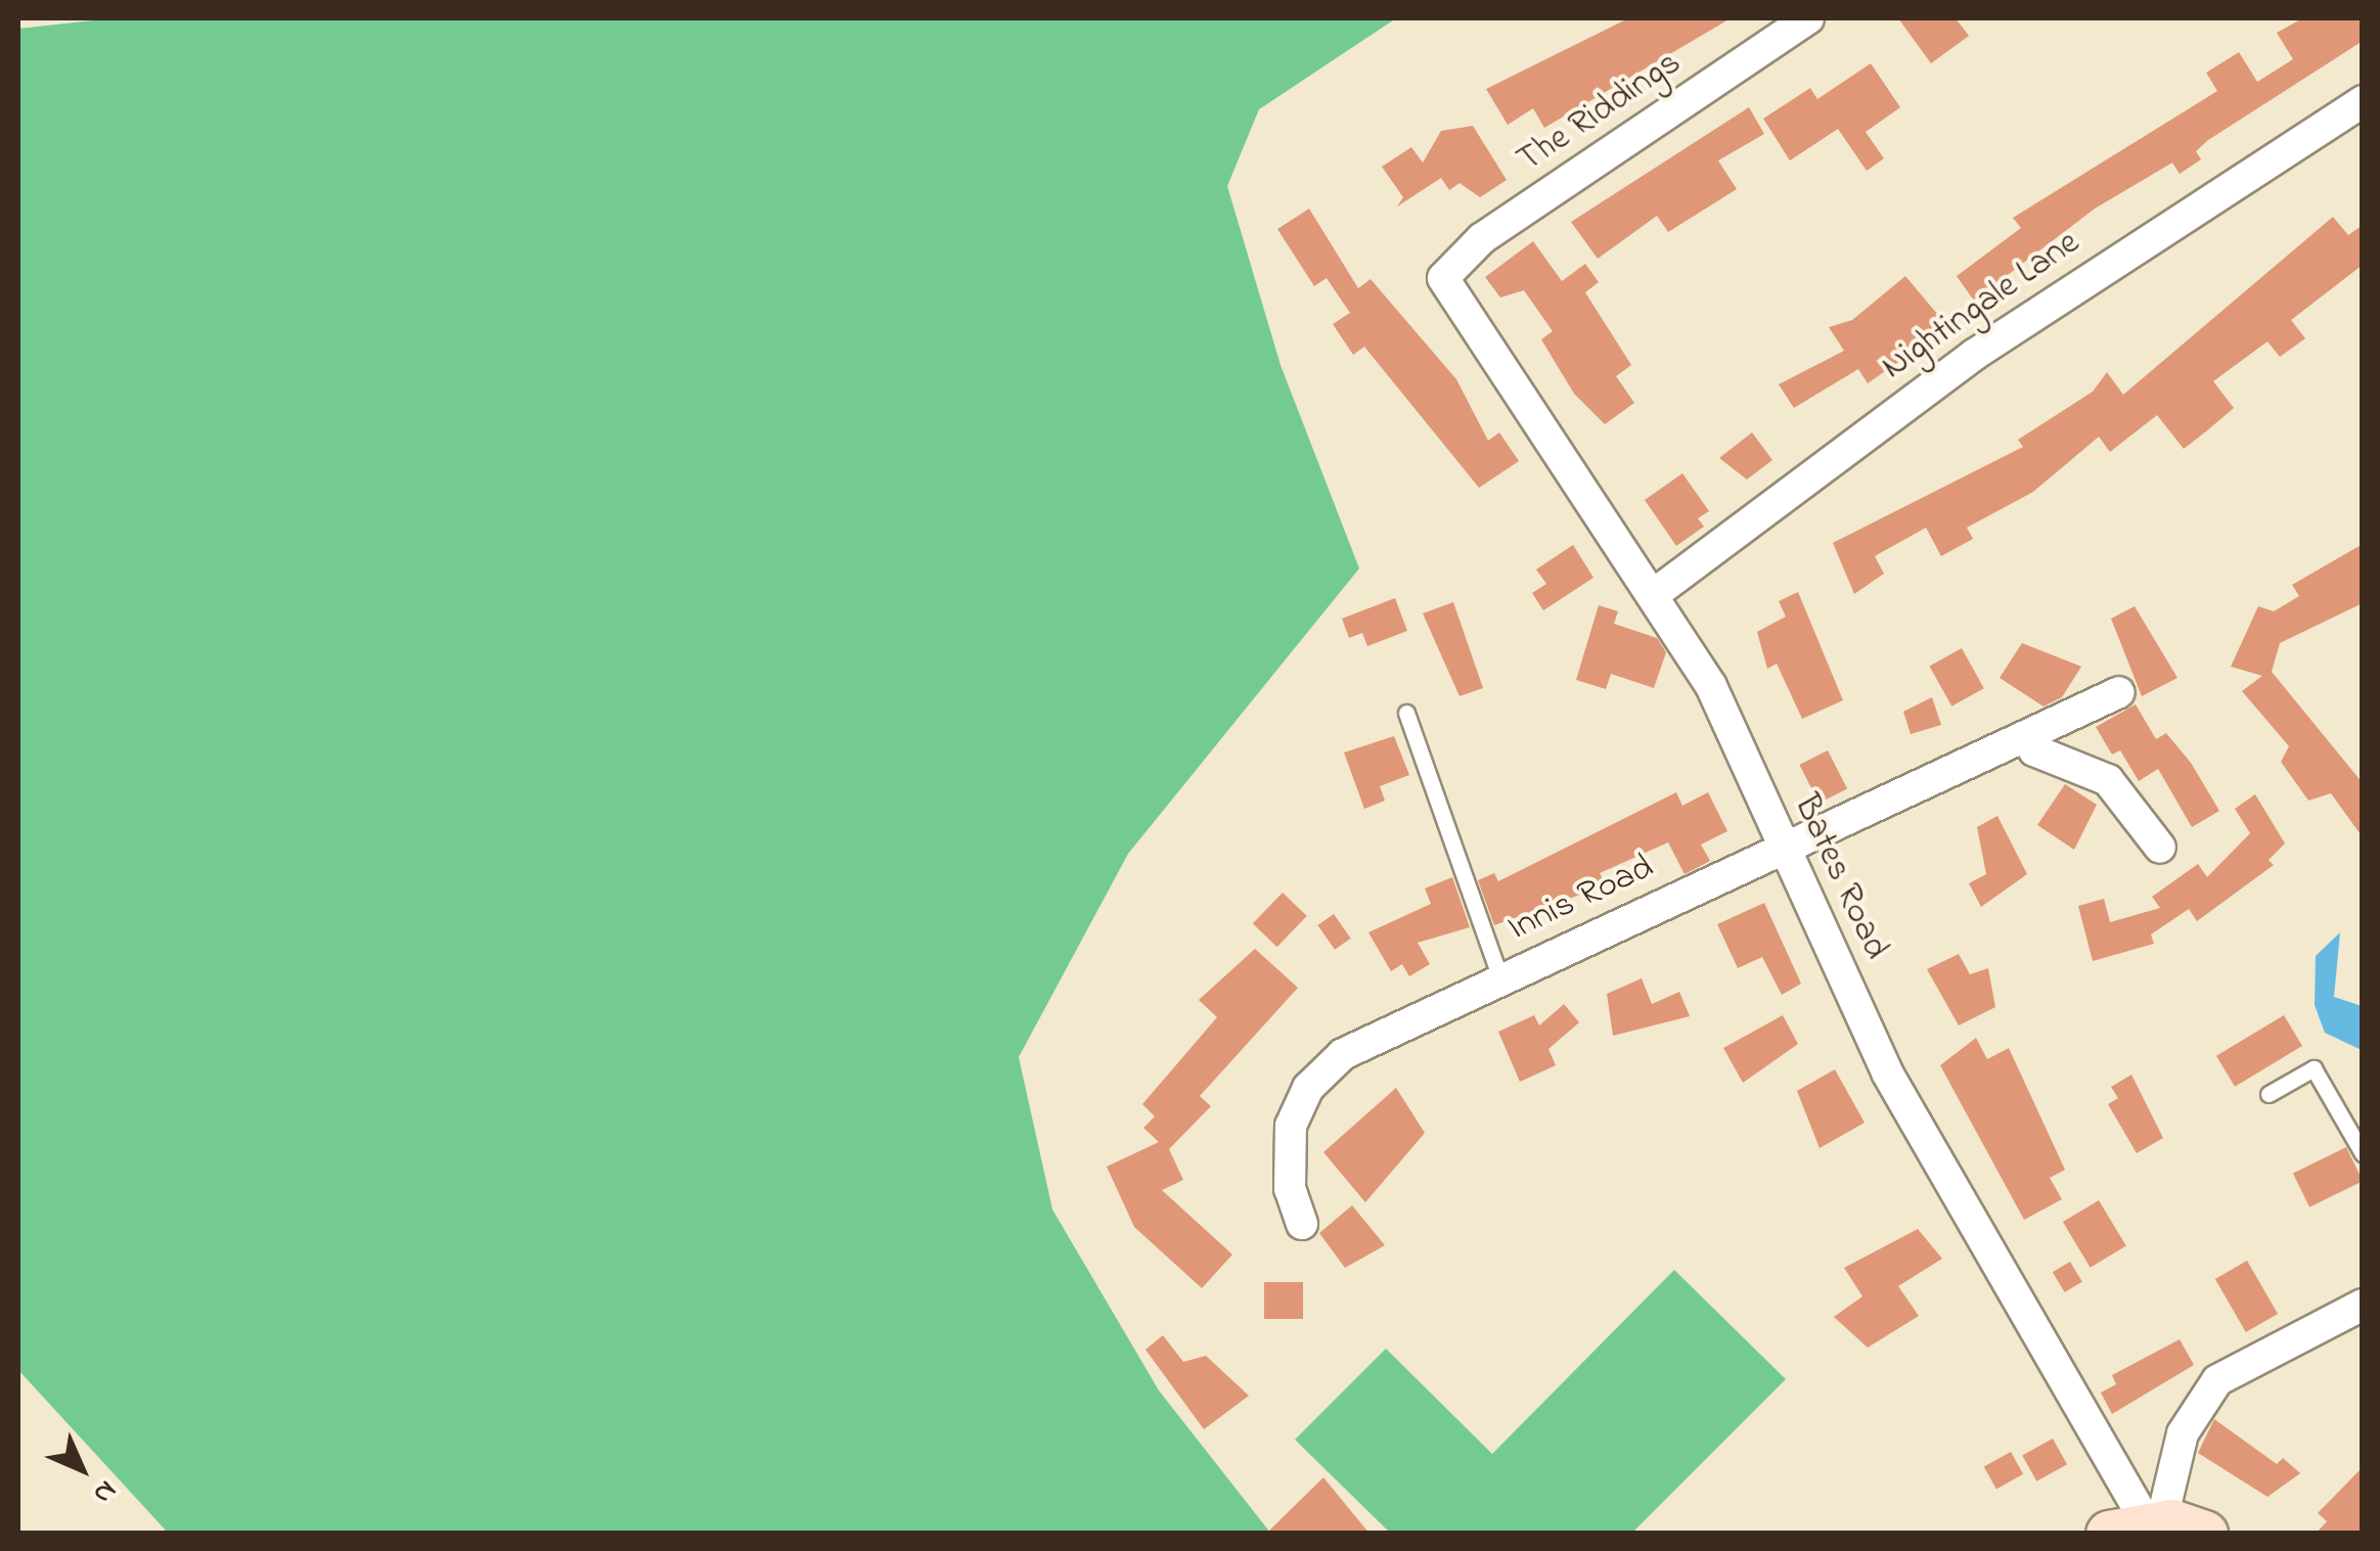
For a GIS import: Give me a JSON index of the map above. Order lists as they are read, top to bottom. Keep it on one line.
{"streets":{"street":["The Riddings","Nightingale Lane","Bates Road","Innis Road"]},"crossings":[["The Riddings","Bates Road"],["Nightingale Lane","Bates Road"],["Bates Road","Innis Road"]],"north":"bottom right"}
